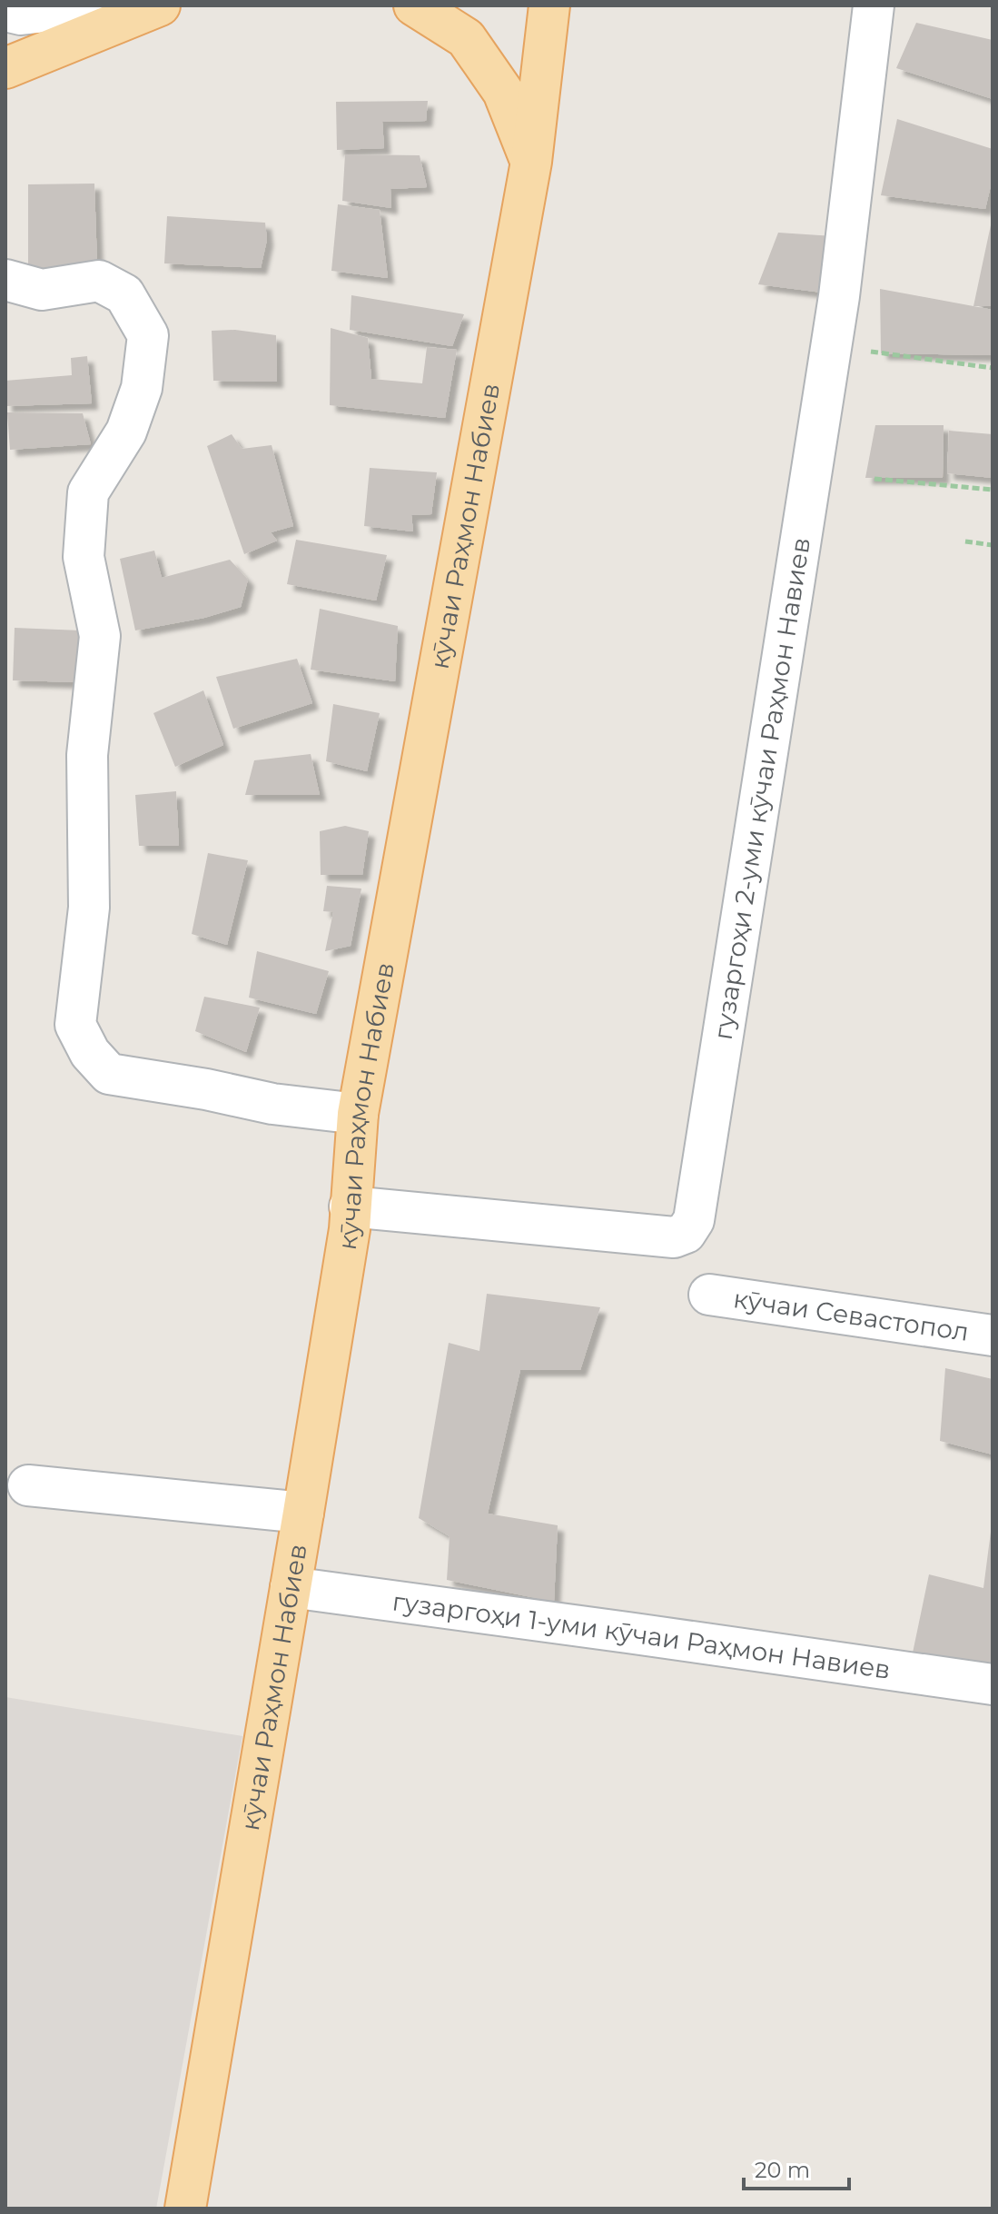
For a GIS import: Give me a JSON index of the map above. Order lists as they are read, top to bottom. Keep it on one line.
{"streets":{"main road":["кӯчаи Раҳмон Набиев"],"street":["гузаргоҳи 2-уми кӯчаи Раҳмон Навиев","кӯчаи Севастопол","гузаргоҳи 1-уми кӯчаи Раҳмон Навиев"]},"crossings":[["кӯчаи Раҳмон Набиев","гузаргоҳи 2-уми кӯчаи Раҳмон Навиев"],["кӯчаи Раҳмон Набиев","гузаргоҳи 1-уми кӯчаи Раҳмон Навиев"]],"scale_bar":"20 m"}
